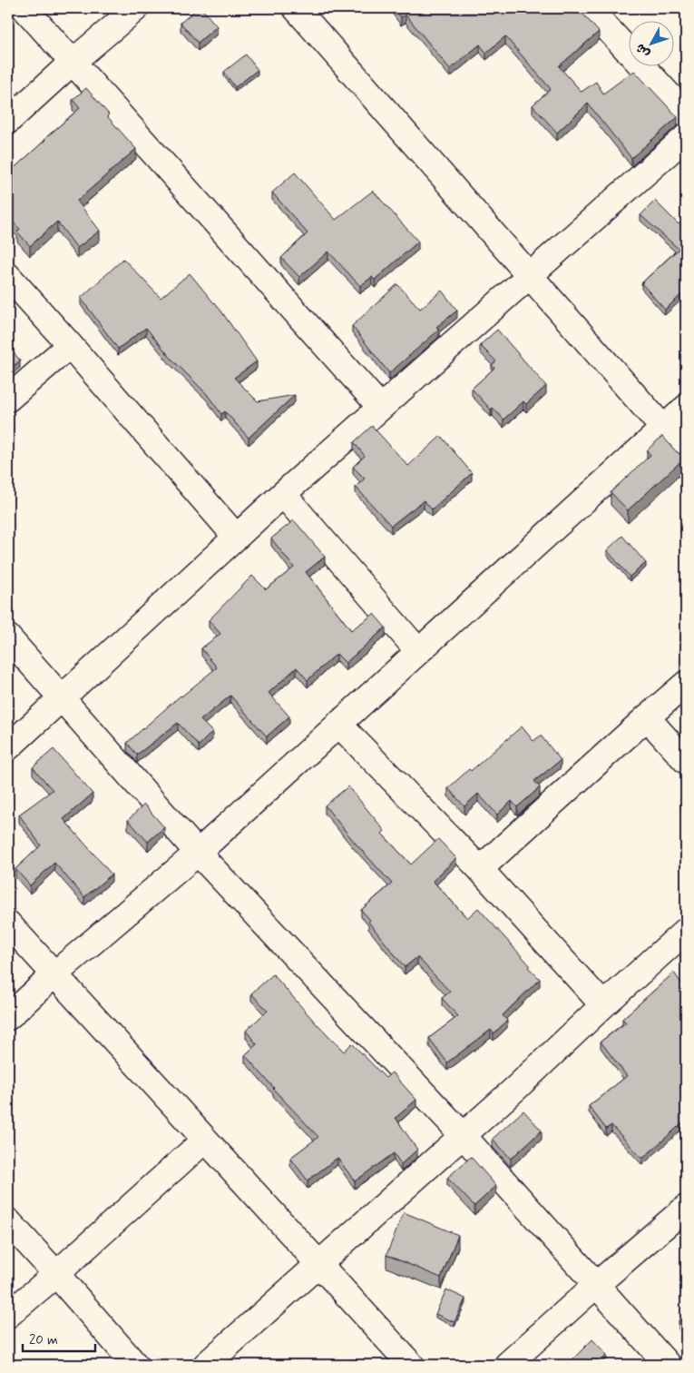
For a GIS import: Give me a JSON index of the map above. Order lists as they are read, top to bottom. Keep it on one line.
{"scale_bar":"20 m","north":"bottom left"}
